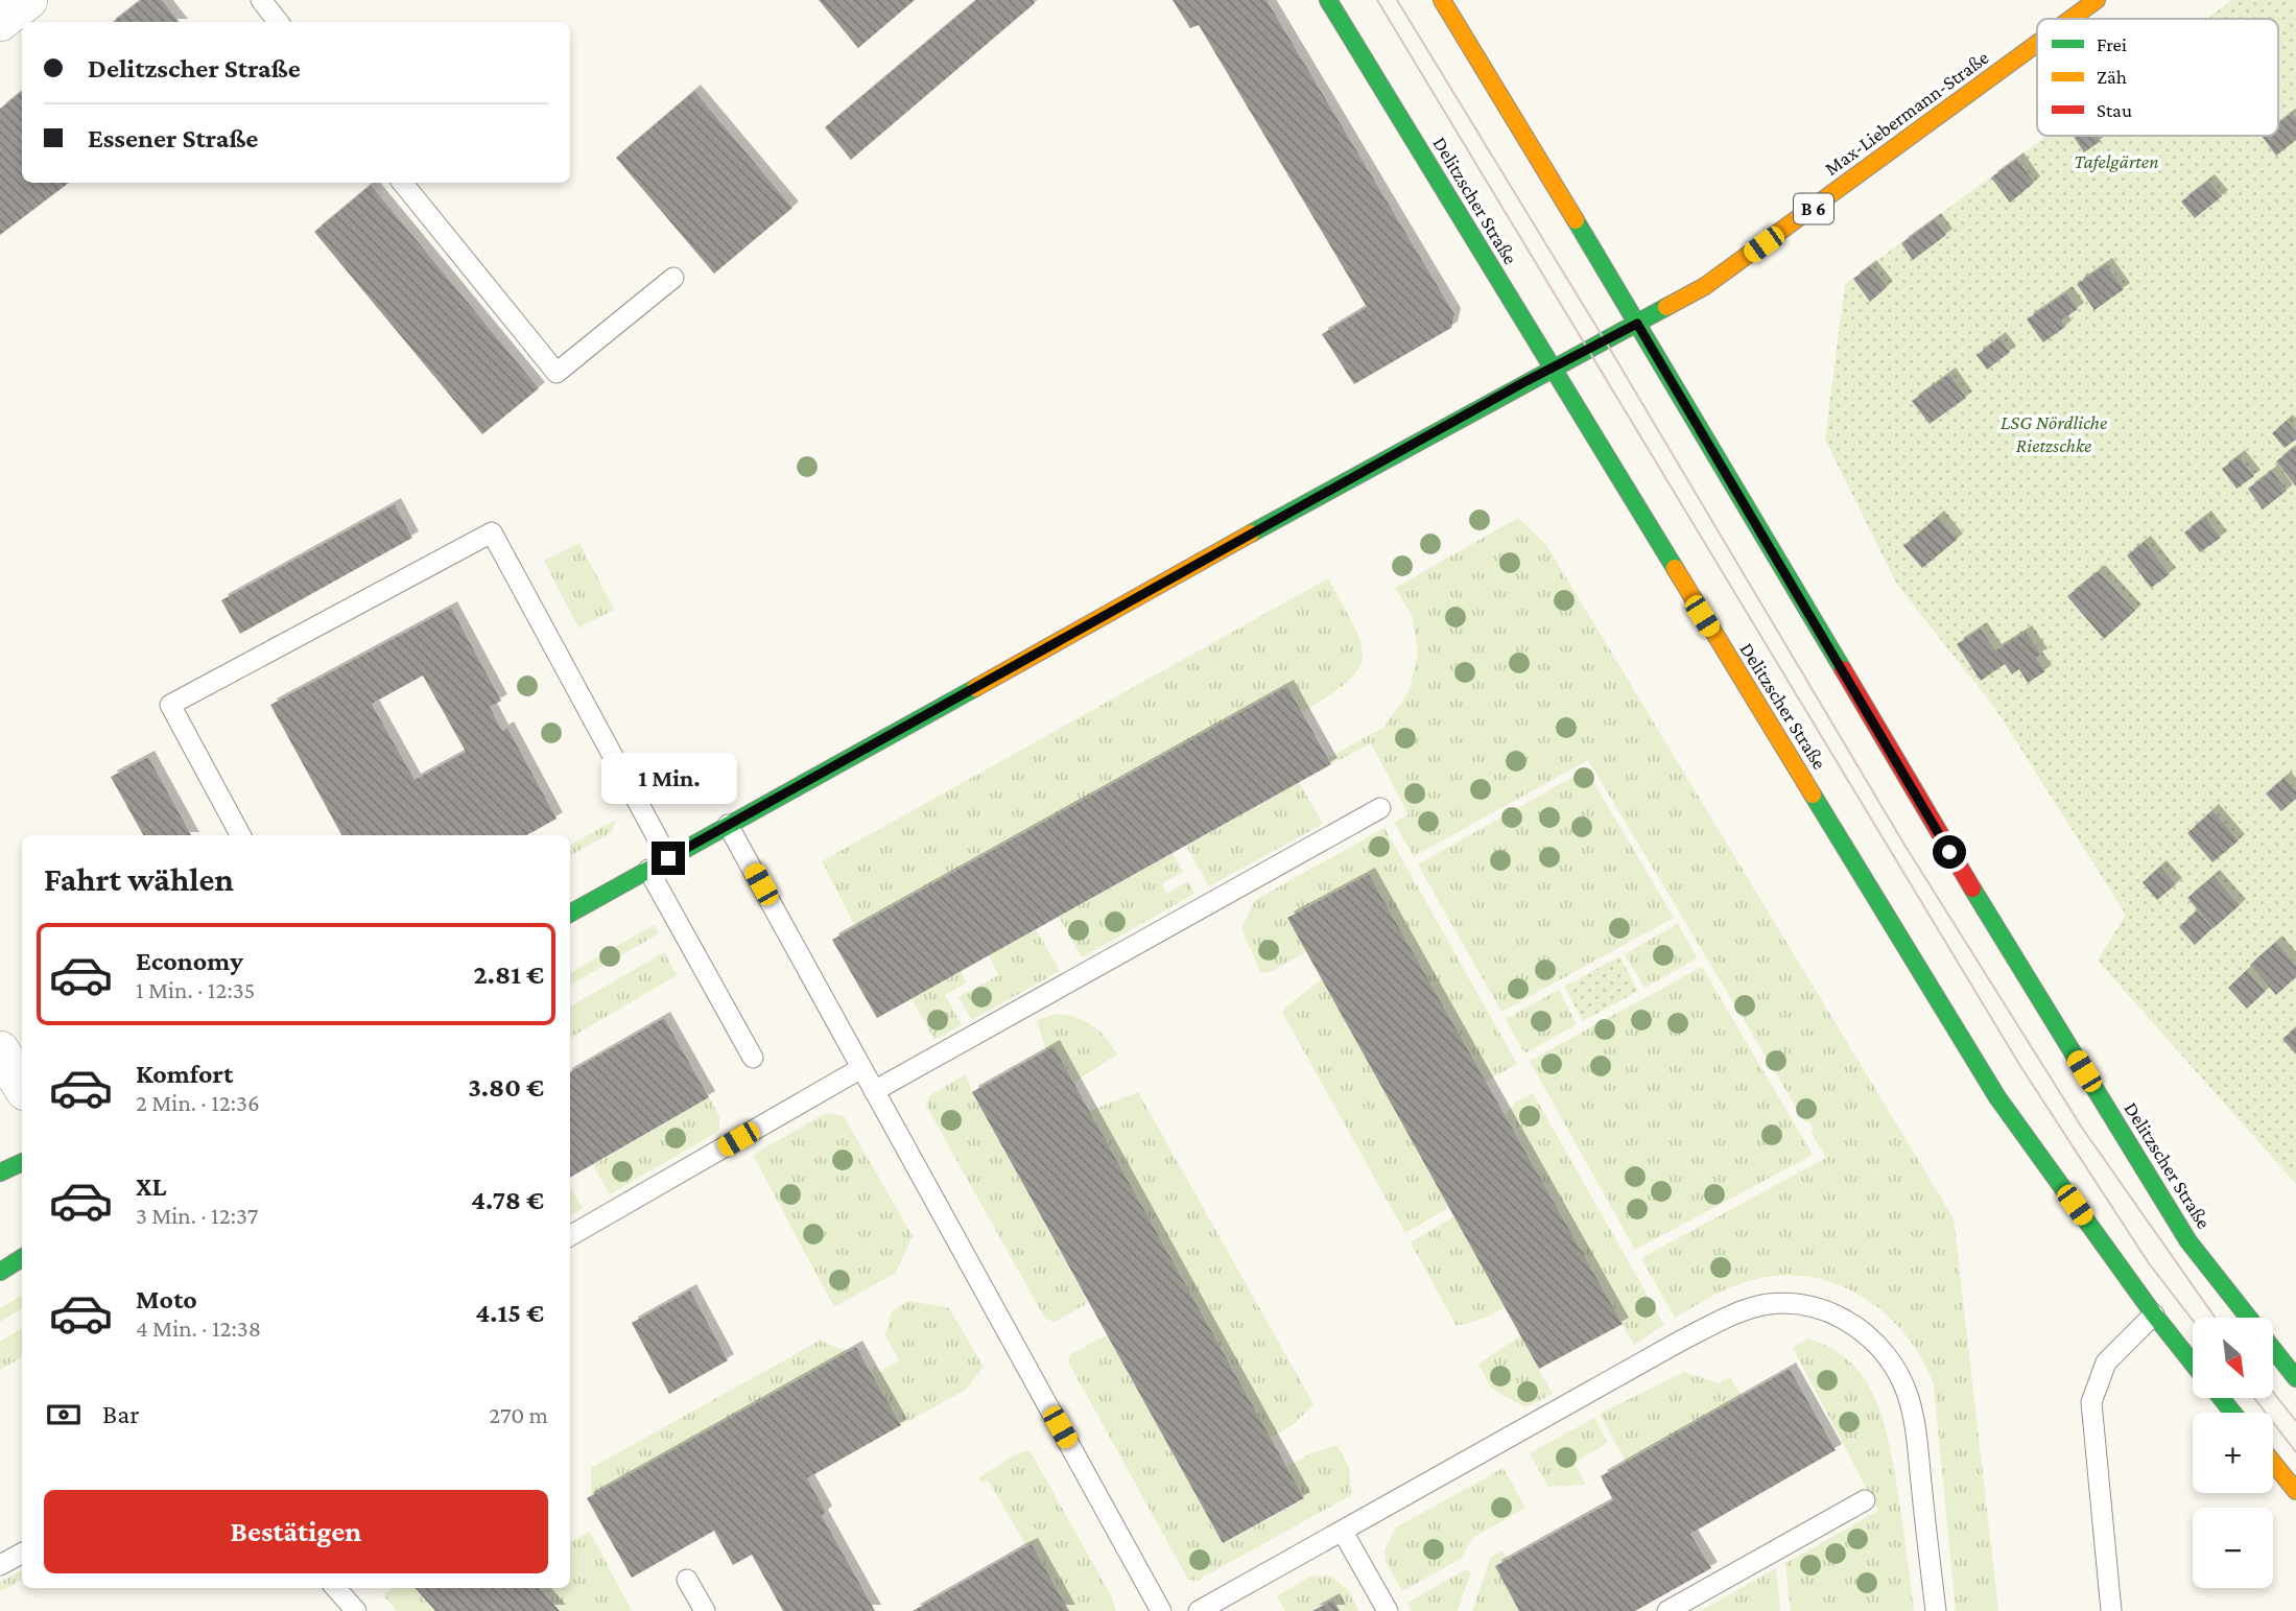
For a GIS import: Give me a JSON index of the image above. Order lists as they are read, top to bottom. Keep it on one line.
{"streets":{"main road":["Max-Liebermann-Straße","Delitzscher Straße","B 6"]},"crossings":[["Max-Liebermann-Straße","Delitzscher Straße"],["Max-Liebermann-Straße","B 6"],["Delitzscher Straße","B 6"]],"parks":["Tafelgärten","LSG Nördliche Rietzschke"],"legend":["Frei","Zäh","Stau"],"north":"bottom right","page":{"banner":["Delitzscher Straße","Essener Straße"],"bubble":"1 Min.","heading":"Fahrt wählen","list":[{"name":"Economy","note":"1 Min. · 12:35","value":"2.81 €"},{"name":"Komfort","note":"2 Min. · 12:36","value":"3.80 €"},{"name":"XL","note":"3 Min. · 12:37","value":"4.78 €"},{"name":"Moto","note":"4 Min. · 12:38","value":"4.15 €"}],"map_buttons":["+","−"],"pay":["Bar","270 m"],"buttons":"Bestätigen"}}
